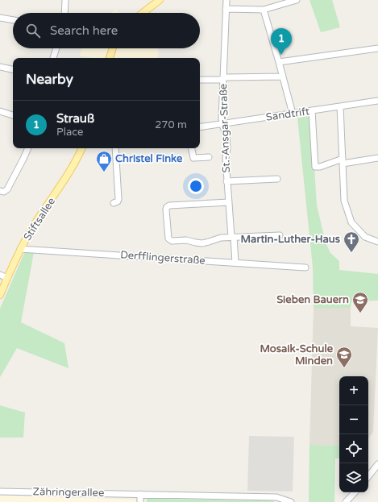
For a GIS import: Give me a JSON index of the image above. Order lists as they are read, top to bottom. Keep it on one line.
{"streets":{"main road":["Stiftsallee"],"street":["Sandtrift","St.-Ansgar-Straße","Derfflingerstraße","Zähringerallee"]},"crossings":[["Sandtrift","St.-Ansgar-Straße"],["St.-Ansgar-Straße","Derfflingerstraße"],["Stiftsallee","Derfflingerstraße"]],"places":{"shop":["Christel Finke"],"church":["Martin-Luther-Haus"],"school or university":["Sieben Bauern","Mosaik-Schule Minden"]},"page":{"search":"Search here","pins":"1","heading":"Nearby","list":[{"mark":"1","name":"Strauß","note":"Place","value":"270 m"}],"map_buttons":["+","−"]}}
